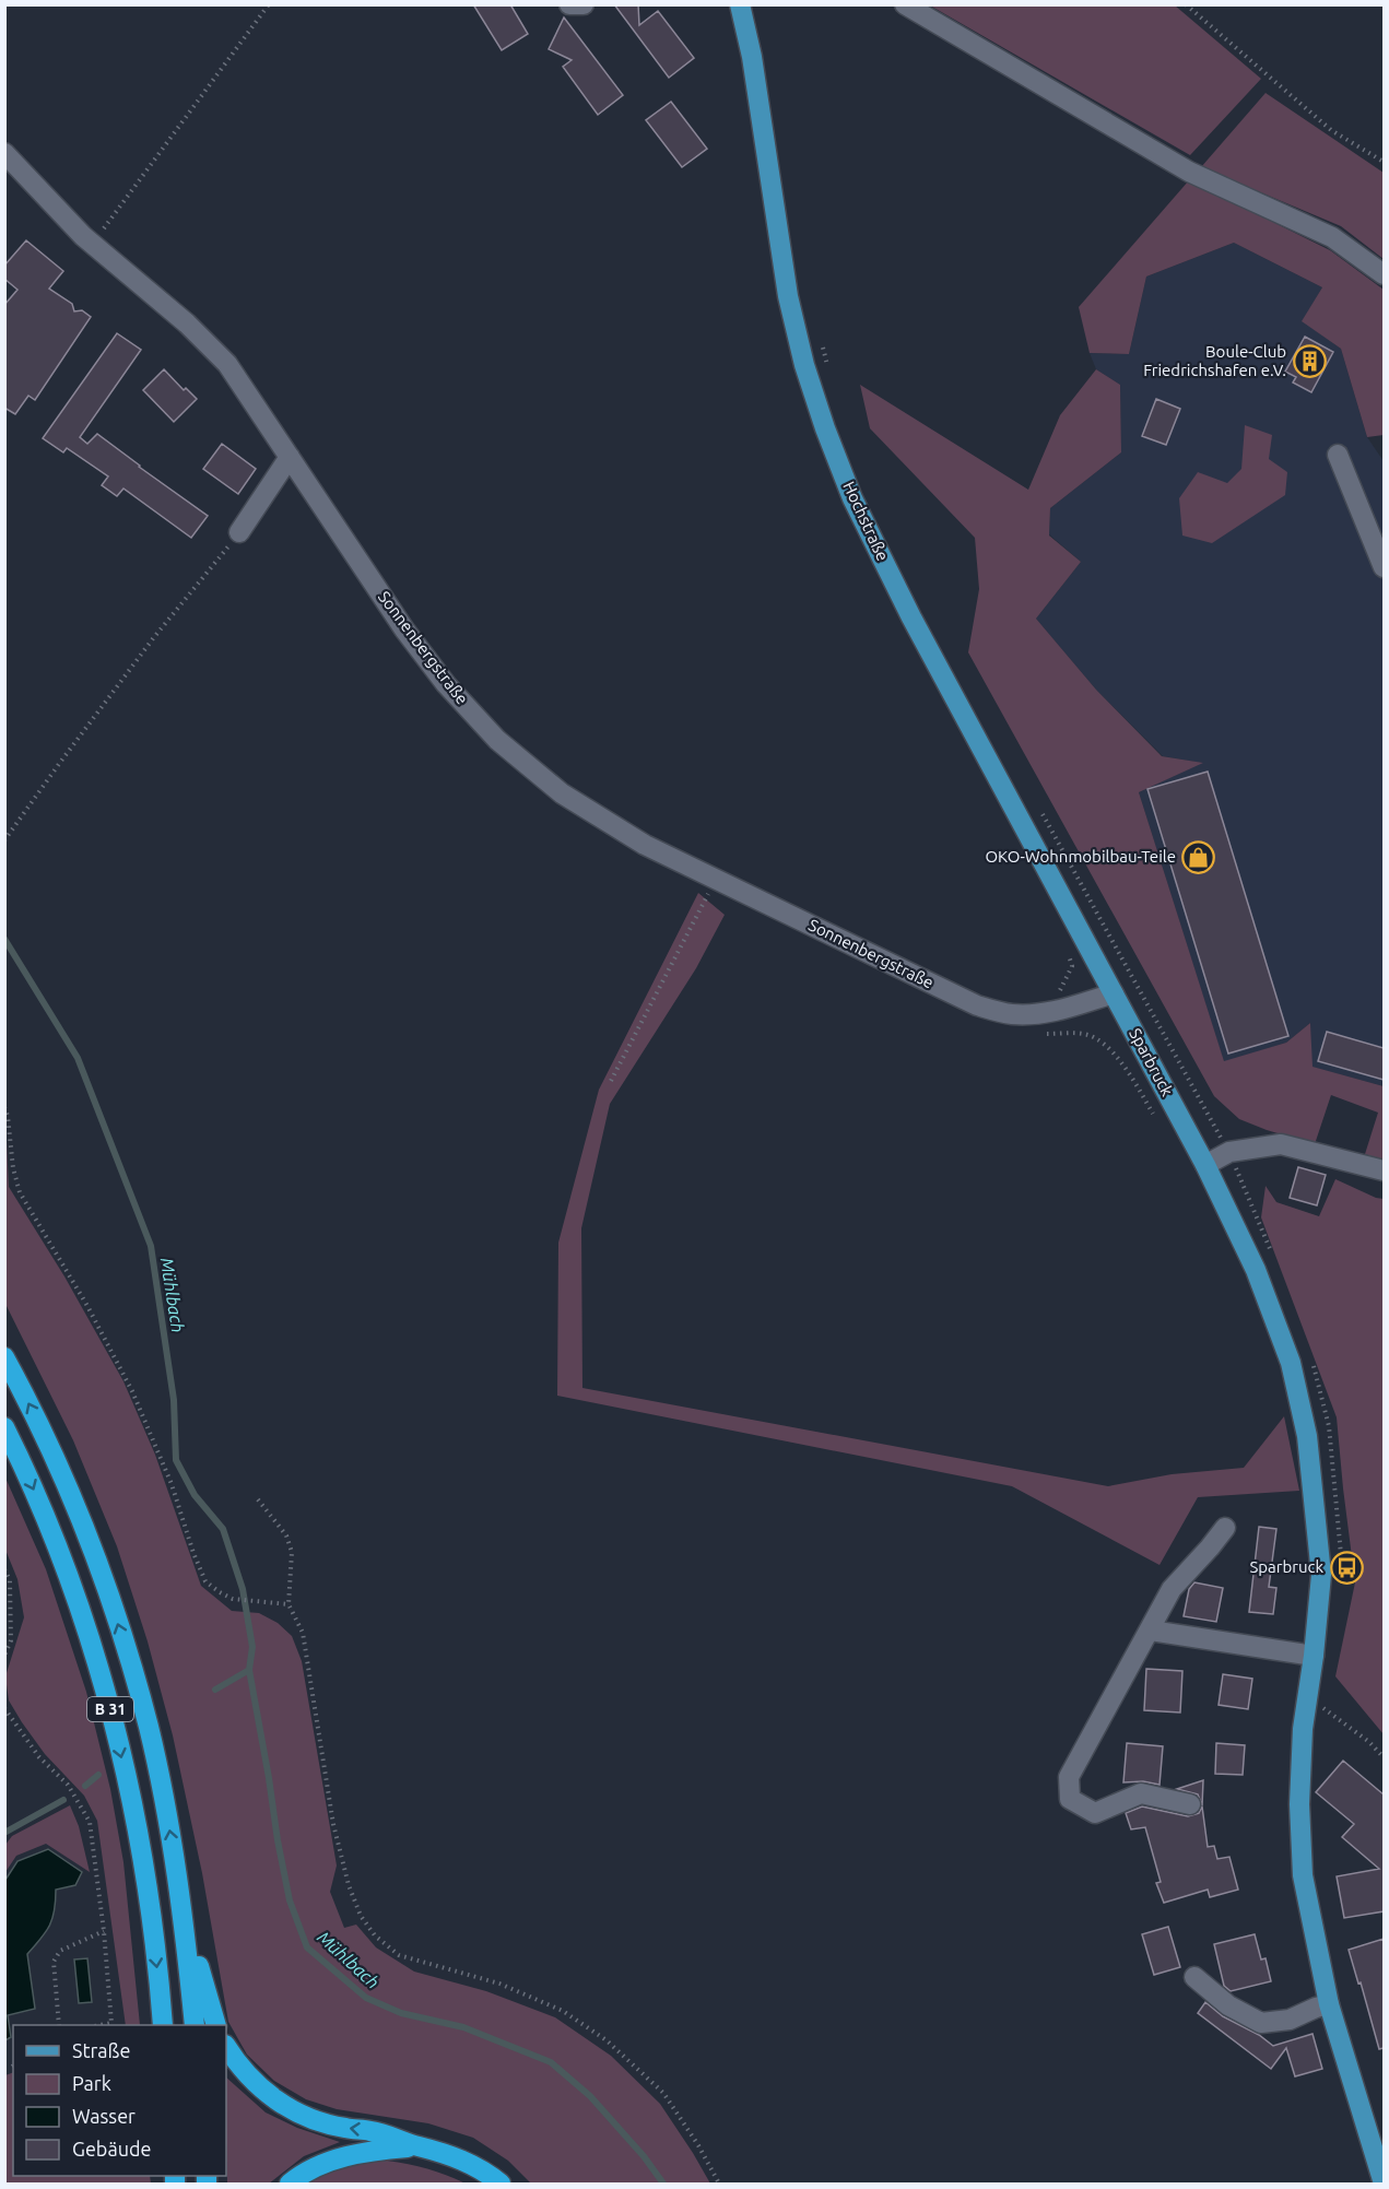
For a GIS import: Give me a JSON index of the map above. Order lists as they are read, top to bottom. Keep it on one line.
{"streets":{"highway":["B 31"],"main road":["Hochstraße","Sparbruck"],"street":["Sonnenbergstraße"]},"crossings":[["Hochstraße","Sonnenbergstraße"],["Hochstraße","Sparbruck"],["Sonnenbergstraße","Sparbruck"]],"water":["Mühlbach"],"places":{"building":["Boule-Club Friedrichshafen e.V."],"shop":["OKO-Wohnmobilbau-Teile"],"bus stop":["Sparbruck"]},"legend":["Straße","Park","Wasser","Gebäude"]}
